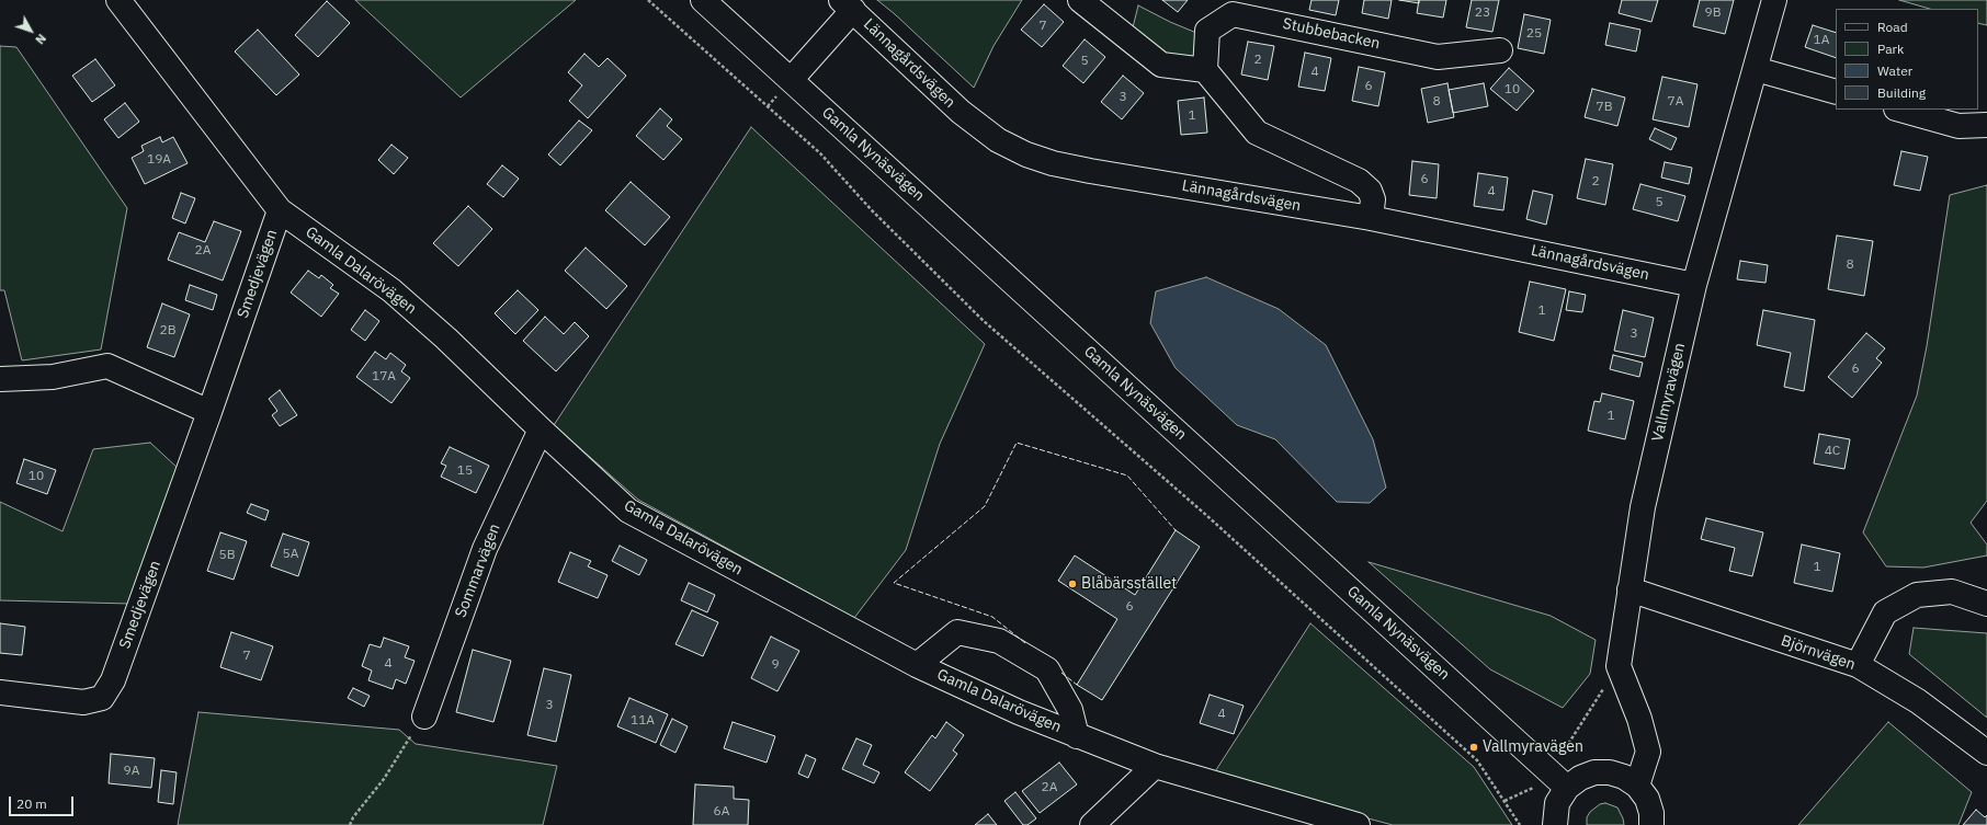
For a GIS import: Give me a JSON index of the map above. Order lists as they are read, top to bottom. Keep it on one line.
{"streets":{"street":["Stubbebacken","Lännagårdsvägen","Gamla Nynäsvägen","Gamla Dalarövägen","Smedjevägen","Vallmyravägen","Sommarvägen","Björnvägen"]},"crossings":[["Lännagårdsvägen","Vallmyravägen"],["Gamla Dalarövägen","Smedjevägen"],["Gamla Dalarövägen","Sommarvägen"],["Vallmyravägen","Björnvägen"]],"places":["Blåbärsstället","Vallmyravägen"],"house_numbers":["23","9B","7","25","1A","2","5","4","6","10","3","8","7A","7B","1","19A","6","2","4","5","2A","8","1","2B","3","6","17A","1","4C","15","10","5A","5B","1","6","7","4","9","3","4","11A","9A","2A","6A"],"legend":["Road","Park","Water","Building"],"scale_bar":"20 m","north":"bottom right"}
